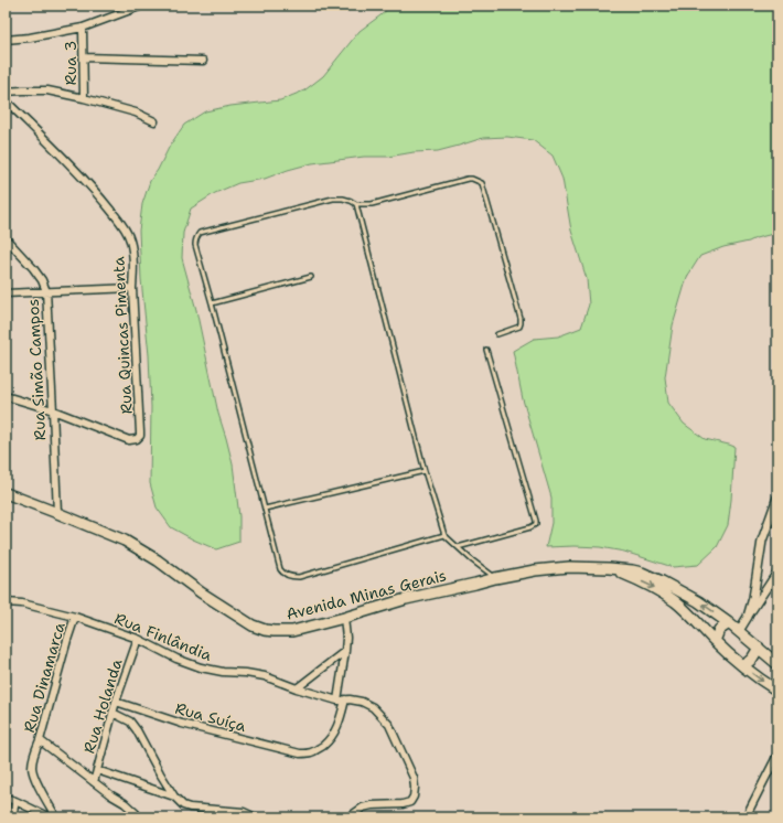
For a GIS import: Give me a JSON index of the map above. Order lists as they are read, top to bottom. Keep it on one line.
{"streets":{"main road":["Avenida Minas Gerais"],"street":["Rua 3","Rua Quincas Pimenta","Rua Simão Campos","Rua Finlândia","Rua Dinamarca","Rua Holanda","Rua Suíça"]},"crossings":[["Rua Quincas Pimenta","Rua Simão Campos"],["Rua Simão Campos","Avenida Minas Gerais"],["Rua Finlândia","Rua Dinamarca"],["Rua Finlândia","Rua Holanda"],["Rua Holanda","Rua Suíça"]]}
